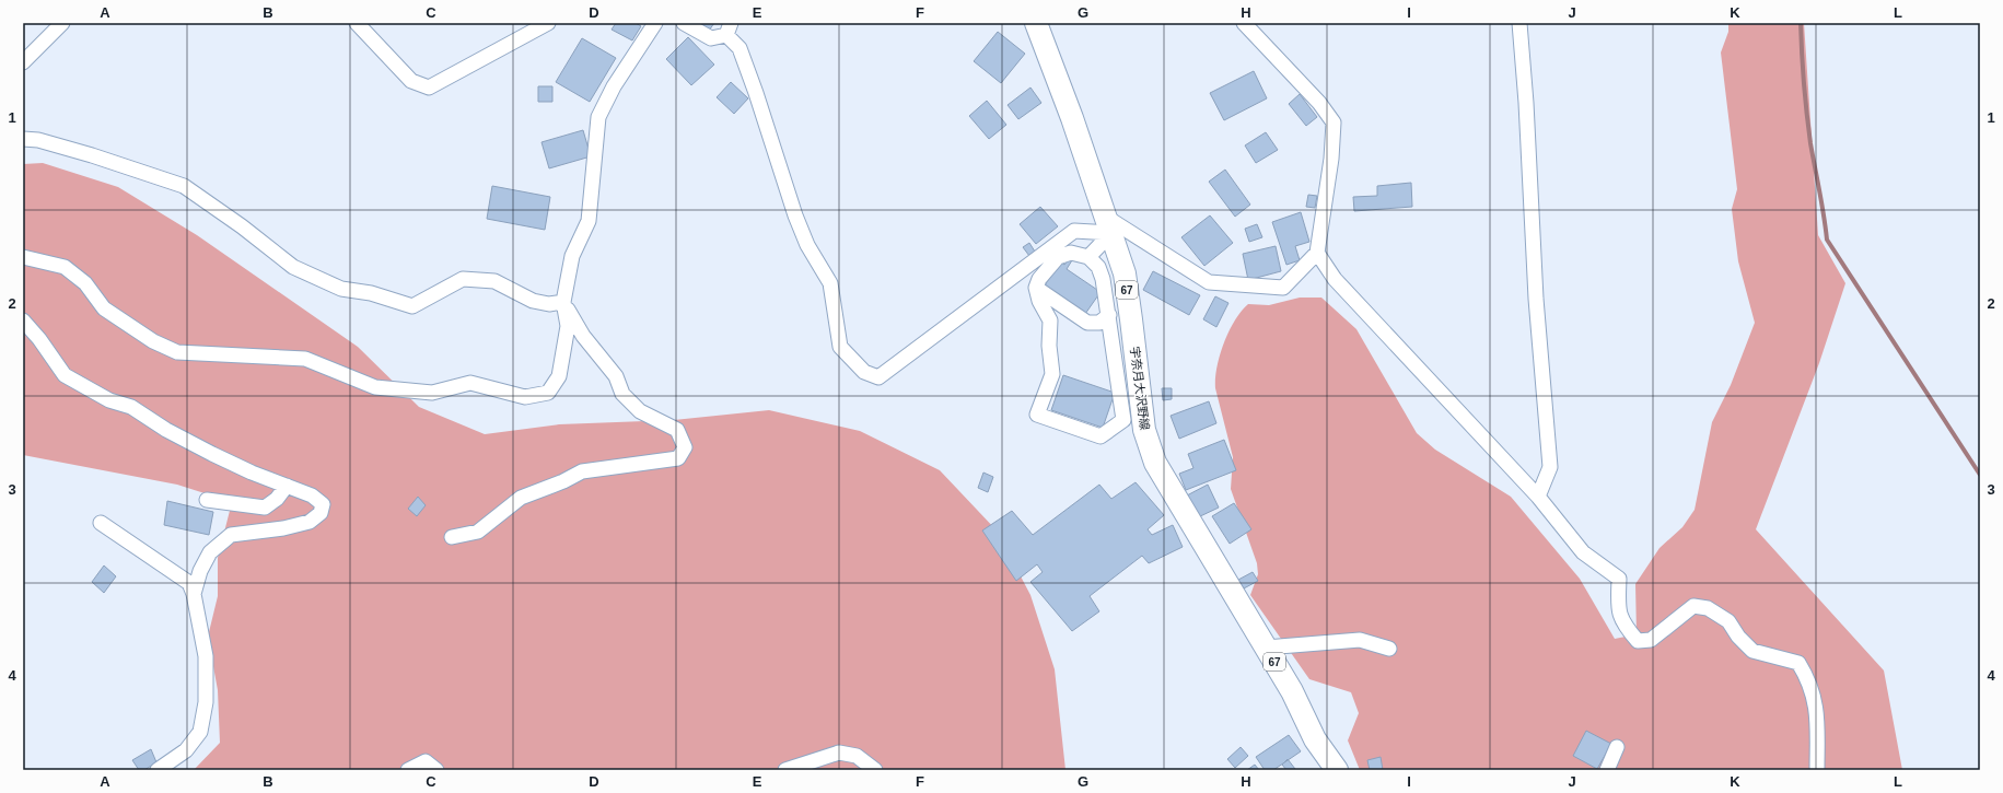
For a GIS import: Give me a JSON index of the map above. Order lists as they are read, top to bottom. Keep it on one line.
{"streets":{"main road":["67","宇奈月大沢野線"]},"grid":{"columns":["A","B","C","D","E","F","G","H","I","J","K","L"],"rows":["1","2","3","4"]}}
